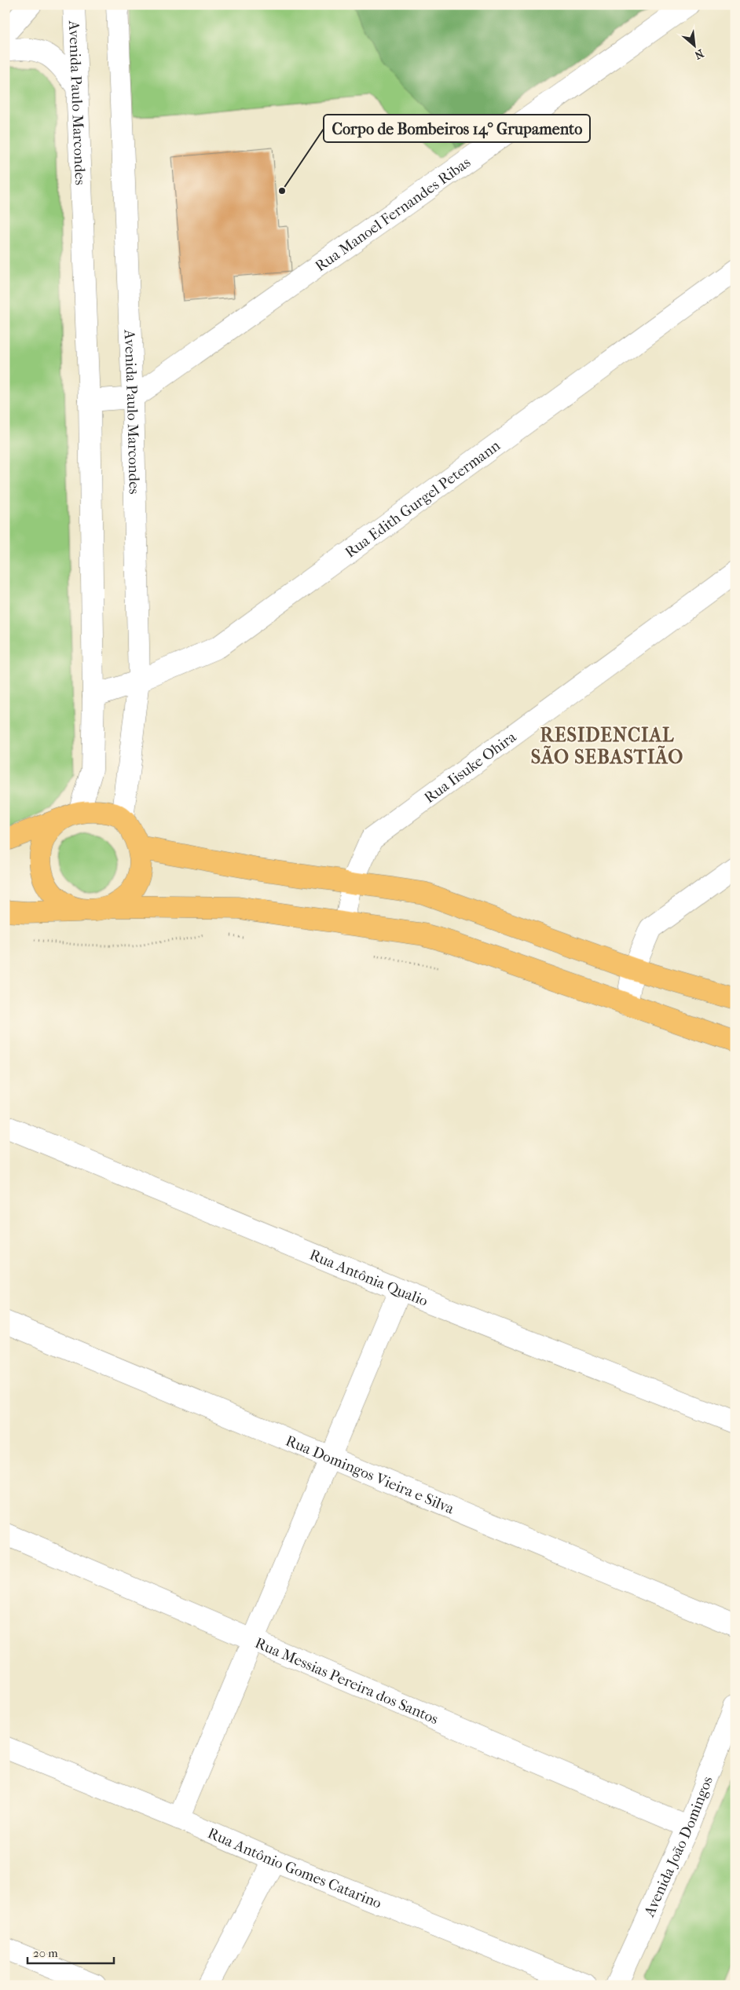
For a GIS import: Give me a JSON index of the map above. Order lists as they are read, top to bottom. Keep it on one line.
{"streets":{"street":["Avenida Paulo Marcondes","Rua Manoel Fernandes Ribas","Rua Edith Gurgel Petermann","Rua Iisuke Ohira","Rua Antônia Qualio","Rua Domingos Vieira e Silva","Rua Messias Pereira dos Santos","Avenida João Domingos","Rua Antônio Gomes Catarino"]},"crossings":[["Avenida Paulo Marcondes","Rua Manoel Fernandes Ribas"],["Avenida Paulo Marcondes","Rua Edith Gurgel Petermann"],["Rua Messias Pereira dos Santos","Avenida João Domingos"]],"districts":["RESIDENCIAL SÃO SEBASTIÃO"],"places":["Corpo de Bombeiros 14° Grupamento"],"scale_bar":"20 m","north":"bottom right"}
